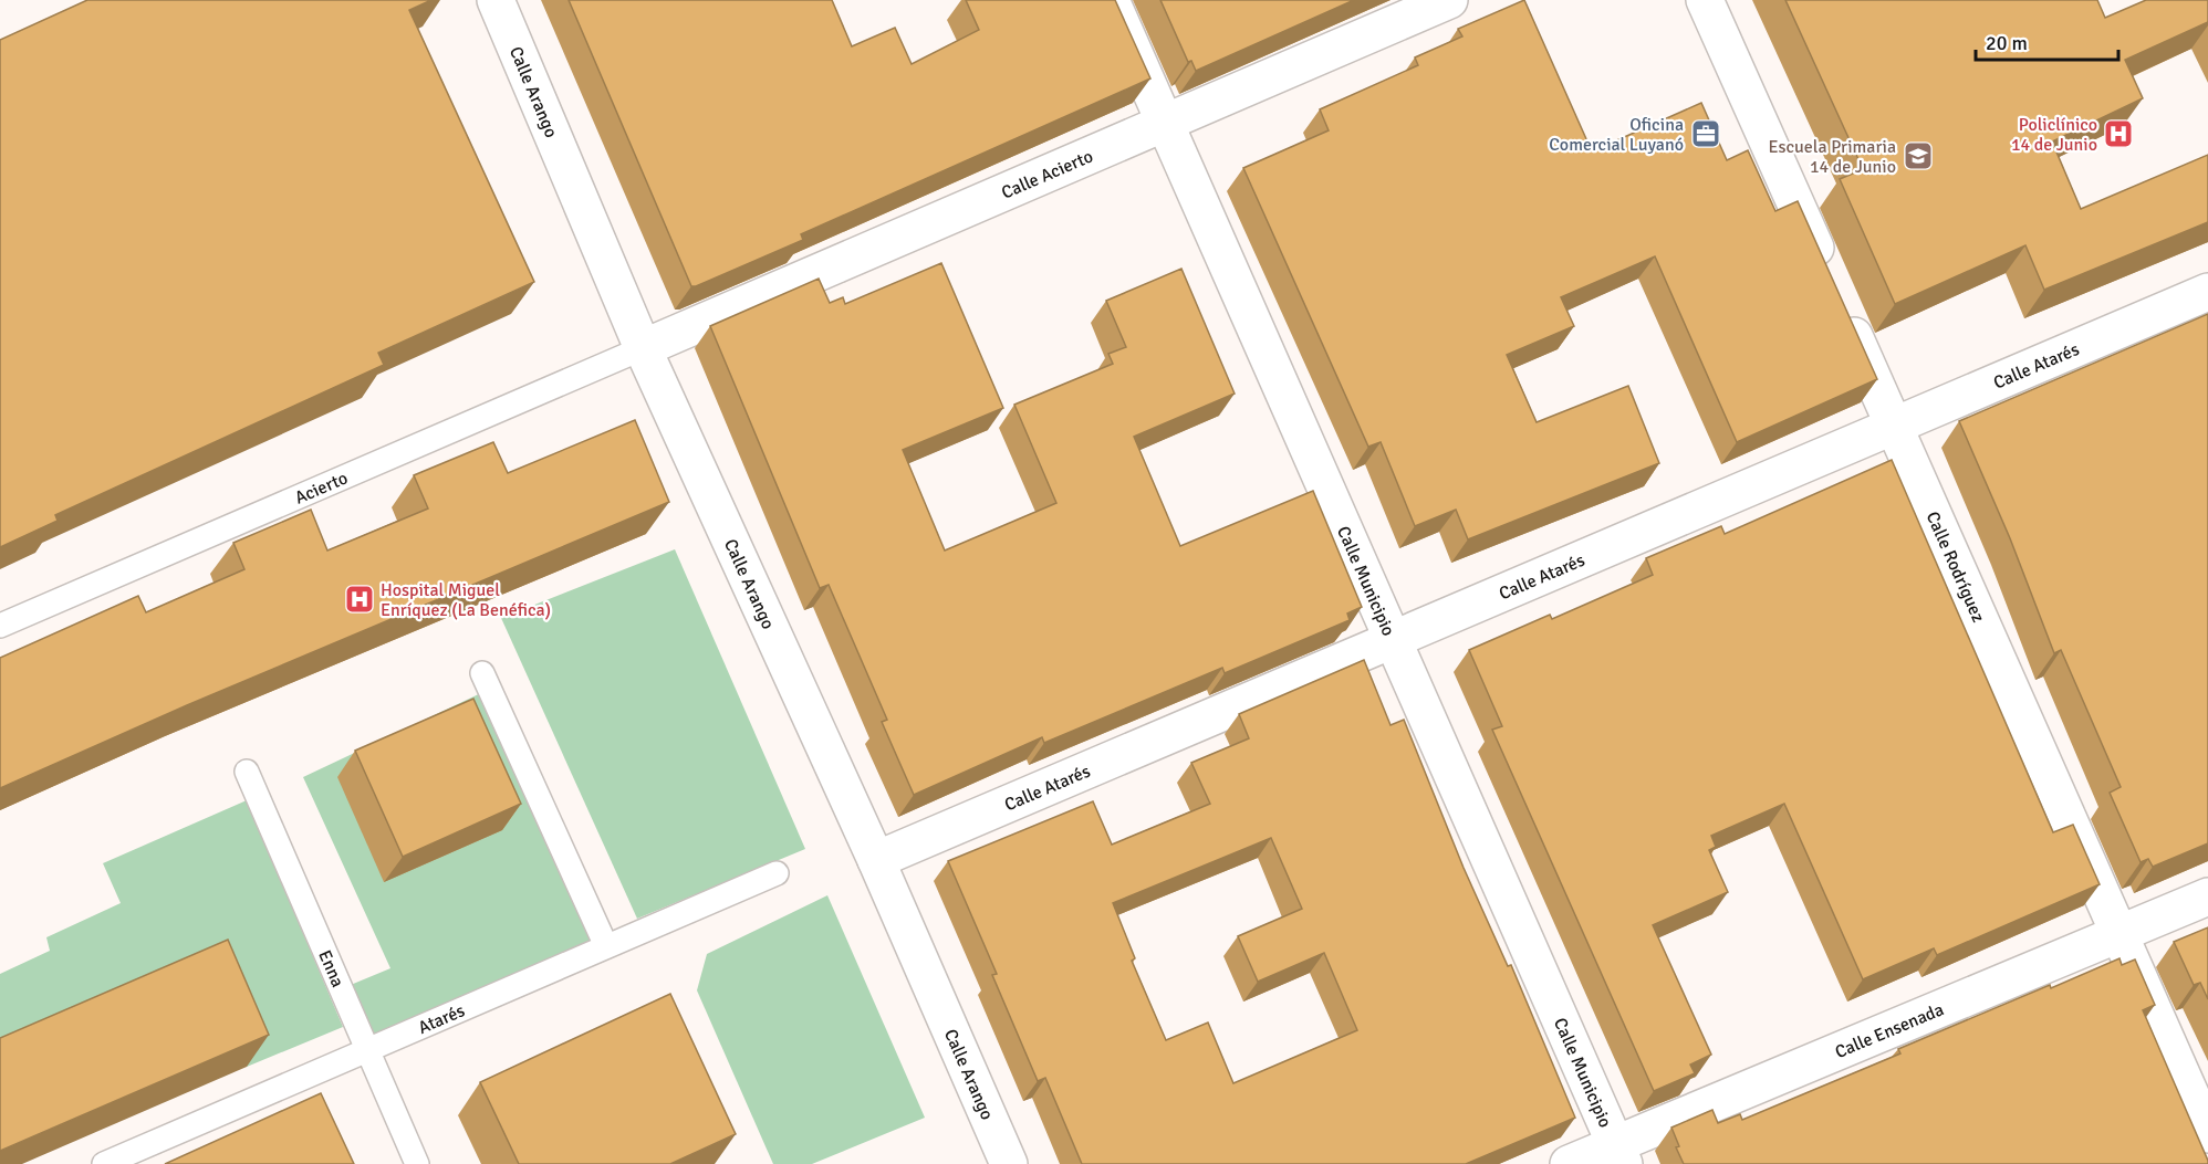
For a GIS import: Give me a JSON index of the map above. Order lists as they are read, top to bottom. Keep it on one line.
{"streets":{"street":["Calle Arango","Calle Acierto","Calle Atarés","Calle Rodríguez","Calle Municipio","Calle Ensenada"],"lane":["Acierto","Enna","Atarés"]},"crossings":[["Calle Arango","Calle Acierto"],["Calle Arango","Calle Atarés"],["Calle Arango","Acierto"],["Calle Acierto","Acierto"],["Calle Acierto","Calle Municipio"],["Calle Atarés","Calle Rodríguez"],["Calle Atarés","Calle Municipio"],["Calle Rodríguez","Calle Ensenada"],["Calle Municipio","Calle Ensenada"],["Enna","Atarés"]],"places":{"office":["Oficina Comercial Luyanó"],"hospital":["Policlínico 14 de Junio","Hospital Miguel Enríquez (La Benéfica)"],"school or university":["Escuela Primaria 14 de Junio"]},"scale_bar":"20 m"}
